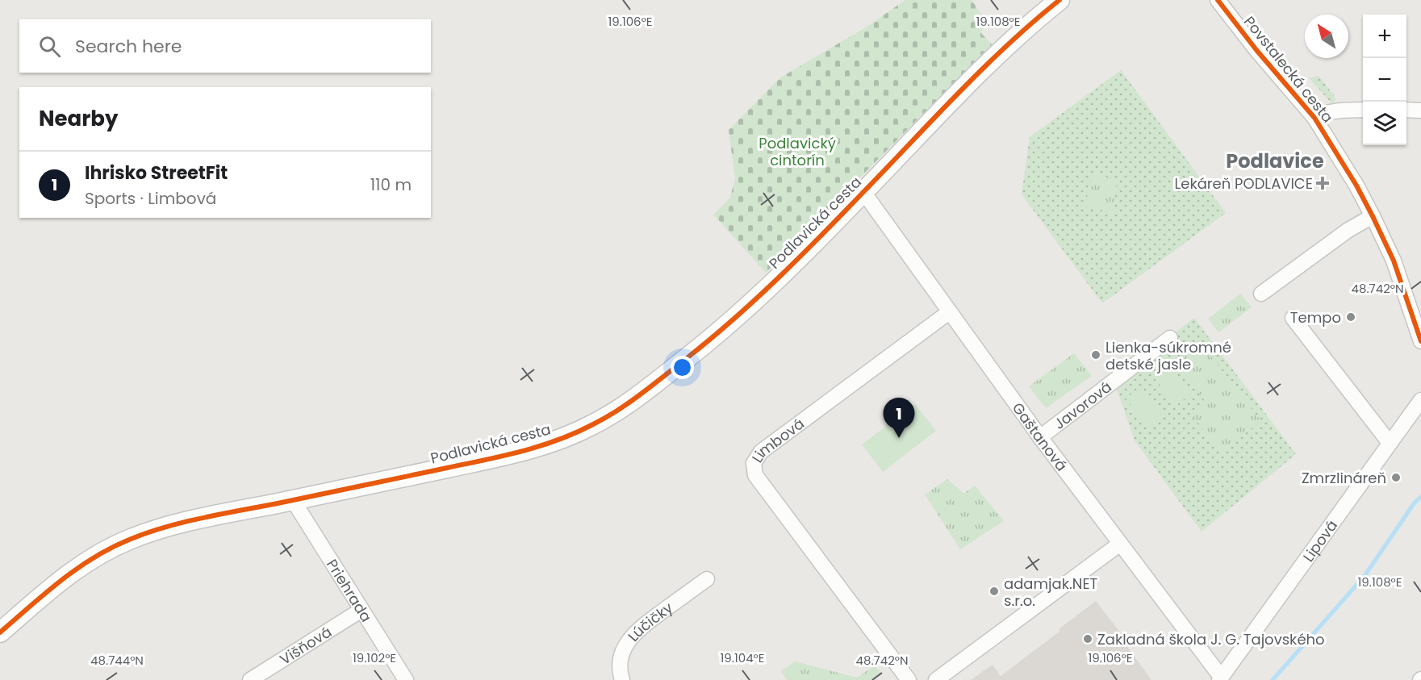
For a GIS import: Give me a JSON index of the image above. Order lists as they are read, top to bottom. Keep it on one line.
{"streets":{"main road":["Podlavická cesta"],"street":["Povstalecká cesta","Javorová","Gaštanová","Limbová","Lipová","Priehrada","Lúčičky","Višňová"]},"crossings":[["Podlavická cesta","Gaštanová"],["Podlavická cesta","Priehrada"],["Javorová","Gaštanová"],["Gaštanová","Limbová"],["Gaštanová","Lipová"],["Priehrada","Višňová"]],"districts":["Podlavice"],"parks":["Podlavický cintorín"],"places":{"health":["Lekáreň PODLAVICE"],"other":["Tempo","Lienka-súkromné detské jasle","Zmrzlináreň","adamjak.NET s.r.o.","Zakladná škola J. G. Tajovského"]},"north":"top left","page":{"map_buttons":["+","−"],"search":"Search here","heading":"Nearby","list":[{"mark":"1","name":"Ihrisko StreetFit","note":"Sports · Limbová","value":"110 m"}],"pins":"1"},"coordinates":["19.106°E","19.108°E","48.742°N","19.102°E","19.104°E","48.744°N"]}
